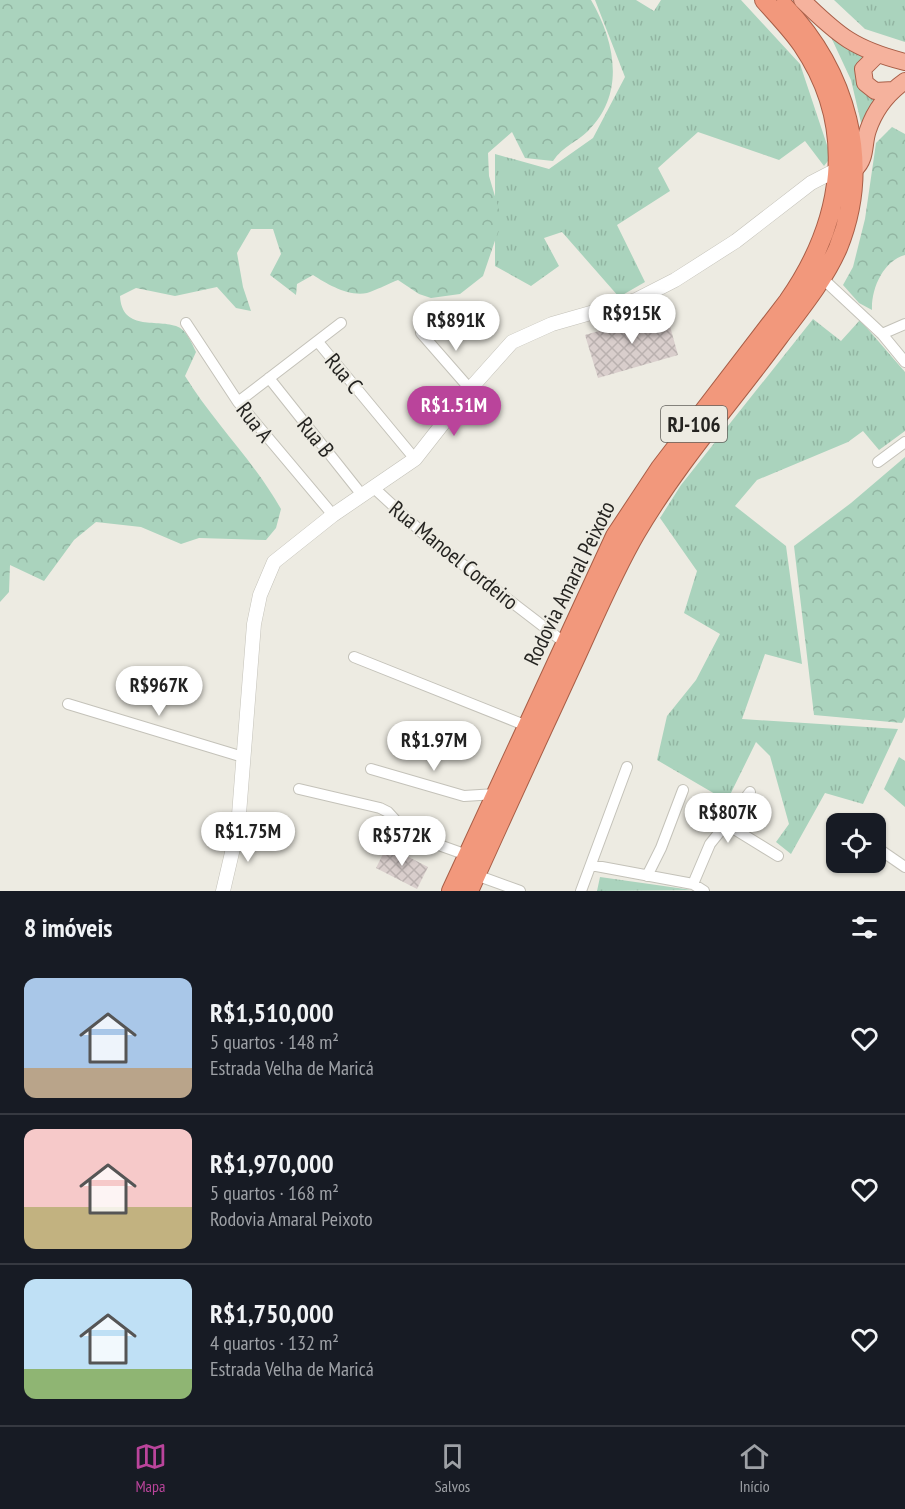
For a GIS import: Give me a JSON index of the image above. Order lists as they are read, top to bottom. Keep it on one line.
{"streets":{"highway":["RJ-106","Rodovia Amaral Peixoto"],"street":["Rua C","Rua A","Rua B","Rua Manoel Cordeiro"]},"crossings":[["Rua B","Rua Manoel Cordeiro"],["Rua Manoel Cordeiro","Rodovia Amaral Peixoto"]],"page":{"price":["R$915K","R$891K","R$1.51M","R$967K","R$1.97M","R$807K","R$1.75M","R$572K"],"heading":"8 imóveis","list":[{"name":"R$1,510,000","note":"5 quartos · 148 m² · Estrada Velha de Maricá"},{"name":"R$1,970,000","note":"5 quartos · 168 m² · Rodovia Amaral Peixoto"},{"name":"R$1,750,000","note":"4 quartos · 132 m² · Estrada Velha de Maricá"}],"tabs":["Mapa","Salvos","Início"]}}
